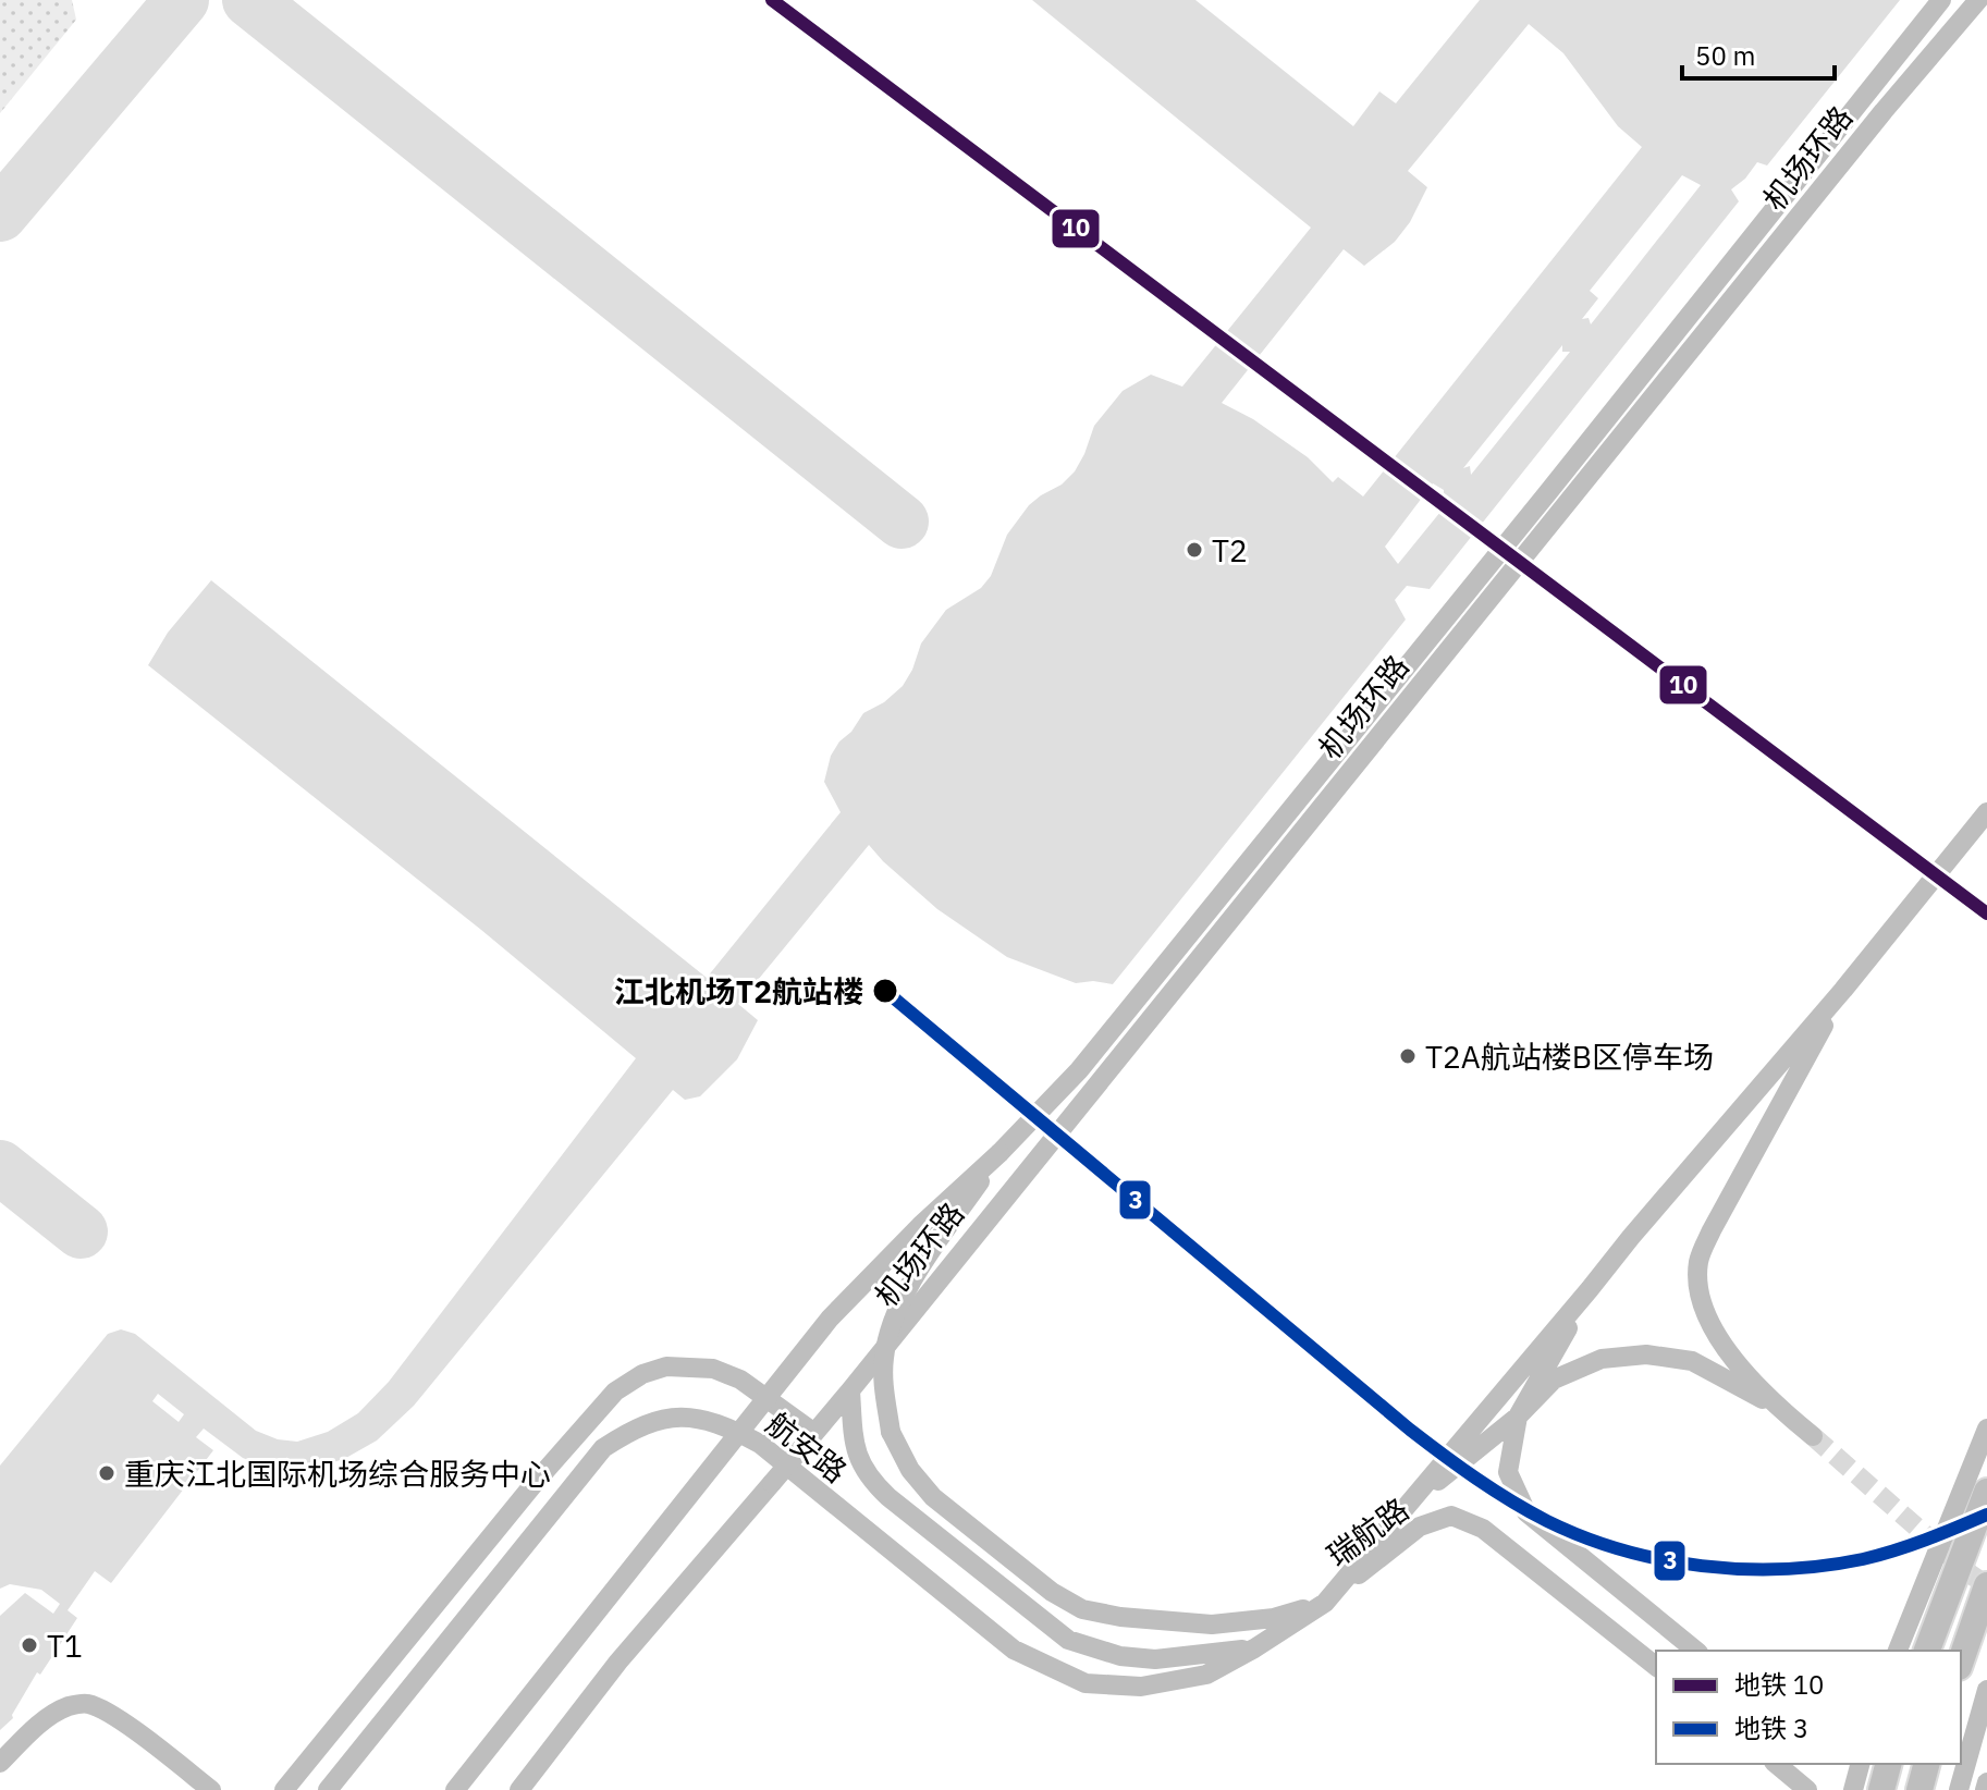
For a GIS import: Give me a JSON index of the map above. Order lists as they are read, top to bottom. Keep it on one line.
{"streets":{"street":["机场环路","航安路","瑞航路"]},"crossings":[["机场环路","航安路"]],"places":["T2","江北机场T2航站楼","T2A航站楼B区停车场","重庆江北国际机场综合服务中心","T1"],"lines":["metro line 10","metro line 3"],"legend":["地铁 10","地铁 3"],"scale_bar":"50 m"}
